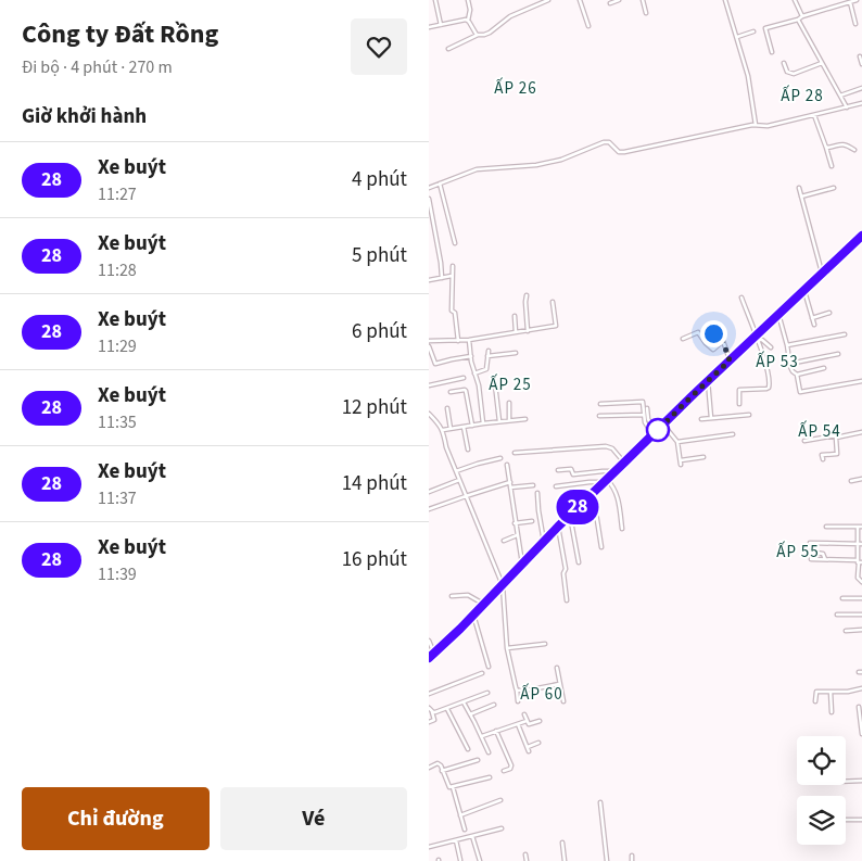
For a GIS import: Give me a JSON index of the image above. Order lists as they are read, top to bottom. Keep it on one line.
{"districts":["ẤP 26","ẤP 28","ẤP 53","ẤP 25","ẤP 54","ẤP 55","ẤP 60"],"lines":["bus line 28"],"page":{"heading":[["Công ty Đất Rồng","Đi bộ · 4 phút · 270 m"],"Giờ khởi hành"],"on_map":"28","list":[{"mark":"28","name":"Xe buýt","note":"11:27","value":"4 phút"},{"mark":"28","name":"Xe buýt","note":"11:28","value":"5 phút"},{"mark":"28","name":"Xe buýt","note":"11:29","value":"6 phút"},{"mark":"28","name":"Xe buýt","note":"11:35","value":"12 phút"},{"mark":"28","name":"Xe buýt","note":"11:37","value":"14 phút"},{"mark":"28","name":"Xe buýt","note":"11:39","value":"16 phút"}],"buttons":["Chỉ đường","Vé"]}}
